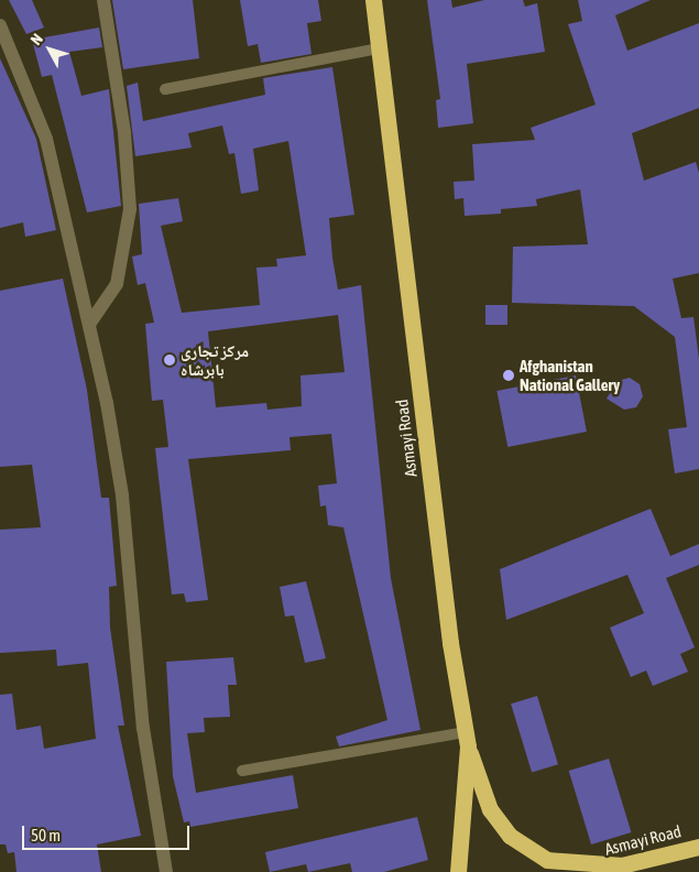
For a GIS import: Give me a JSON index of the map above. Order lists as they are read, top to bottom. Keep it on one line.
{"streets":{"highway":["Asmayi Road"]},"places":["مرکز تجاری بابرشاه","Afghanistan National Gallery"],"scale_bar":"50 m","north":"top left"}
